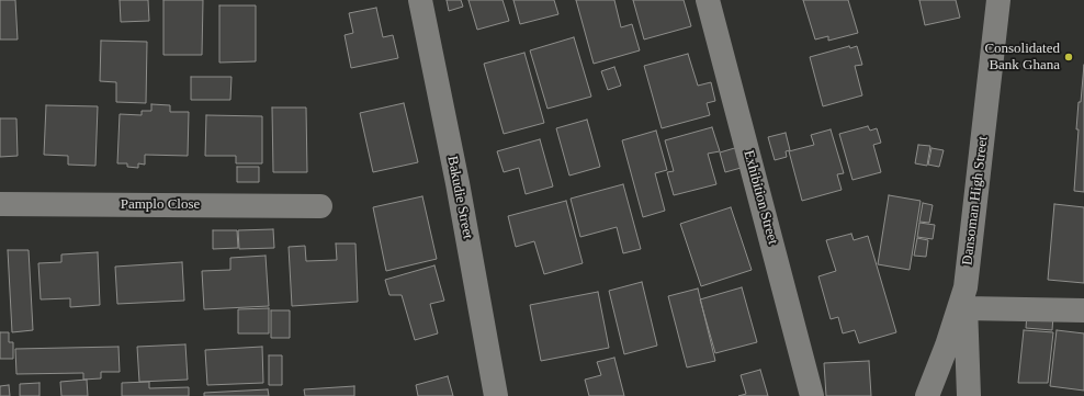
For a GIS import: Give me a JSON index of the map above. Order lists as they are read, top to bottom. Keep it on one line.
{"streets":{"street":["Bakudie Street","Exhibition Street","Dansoman High Street","Pamplo Close"]},"places":["Consolidated Bank Ghana"]}
